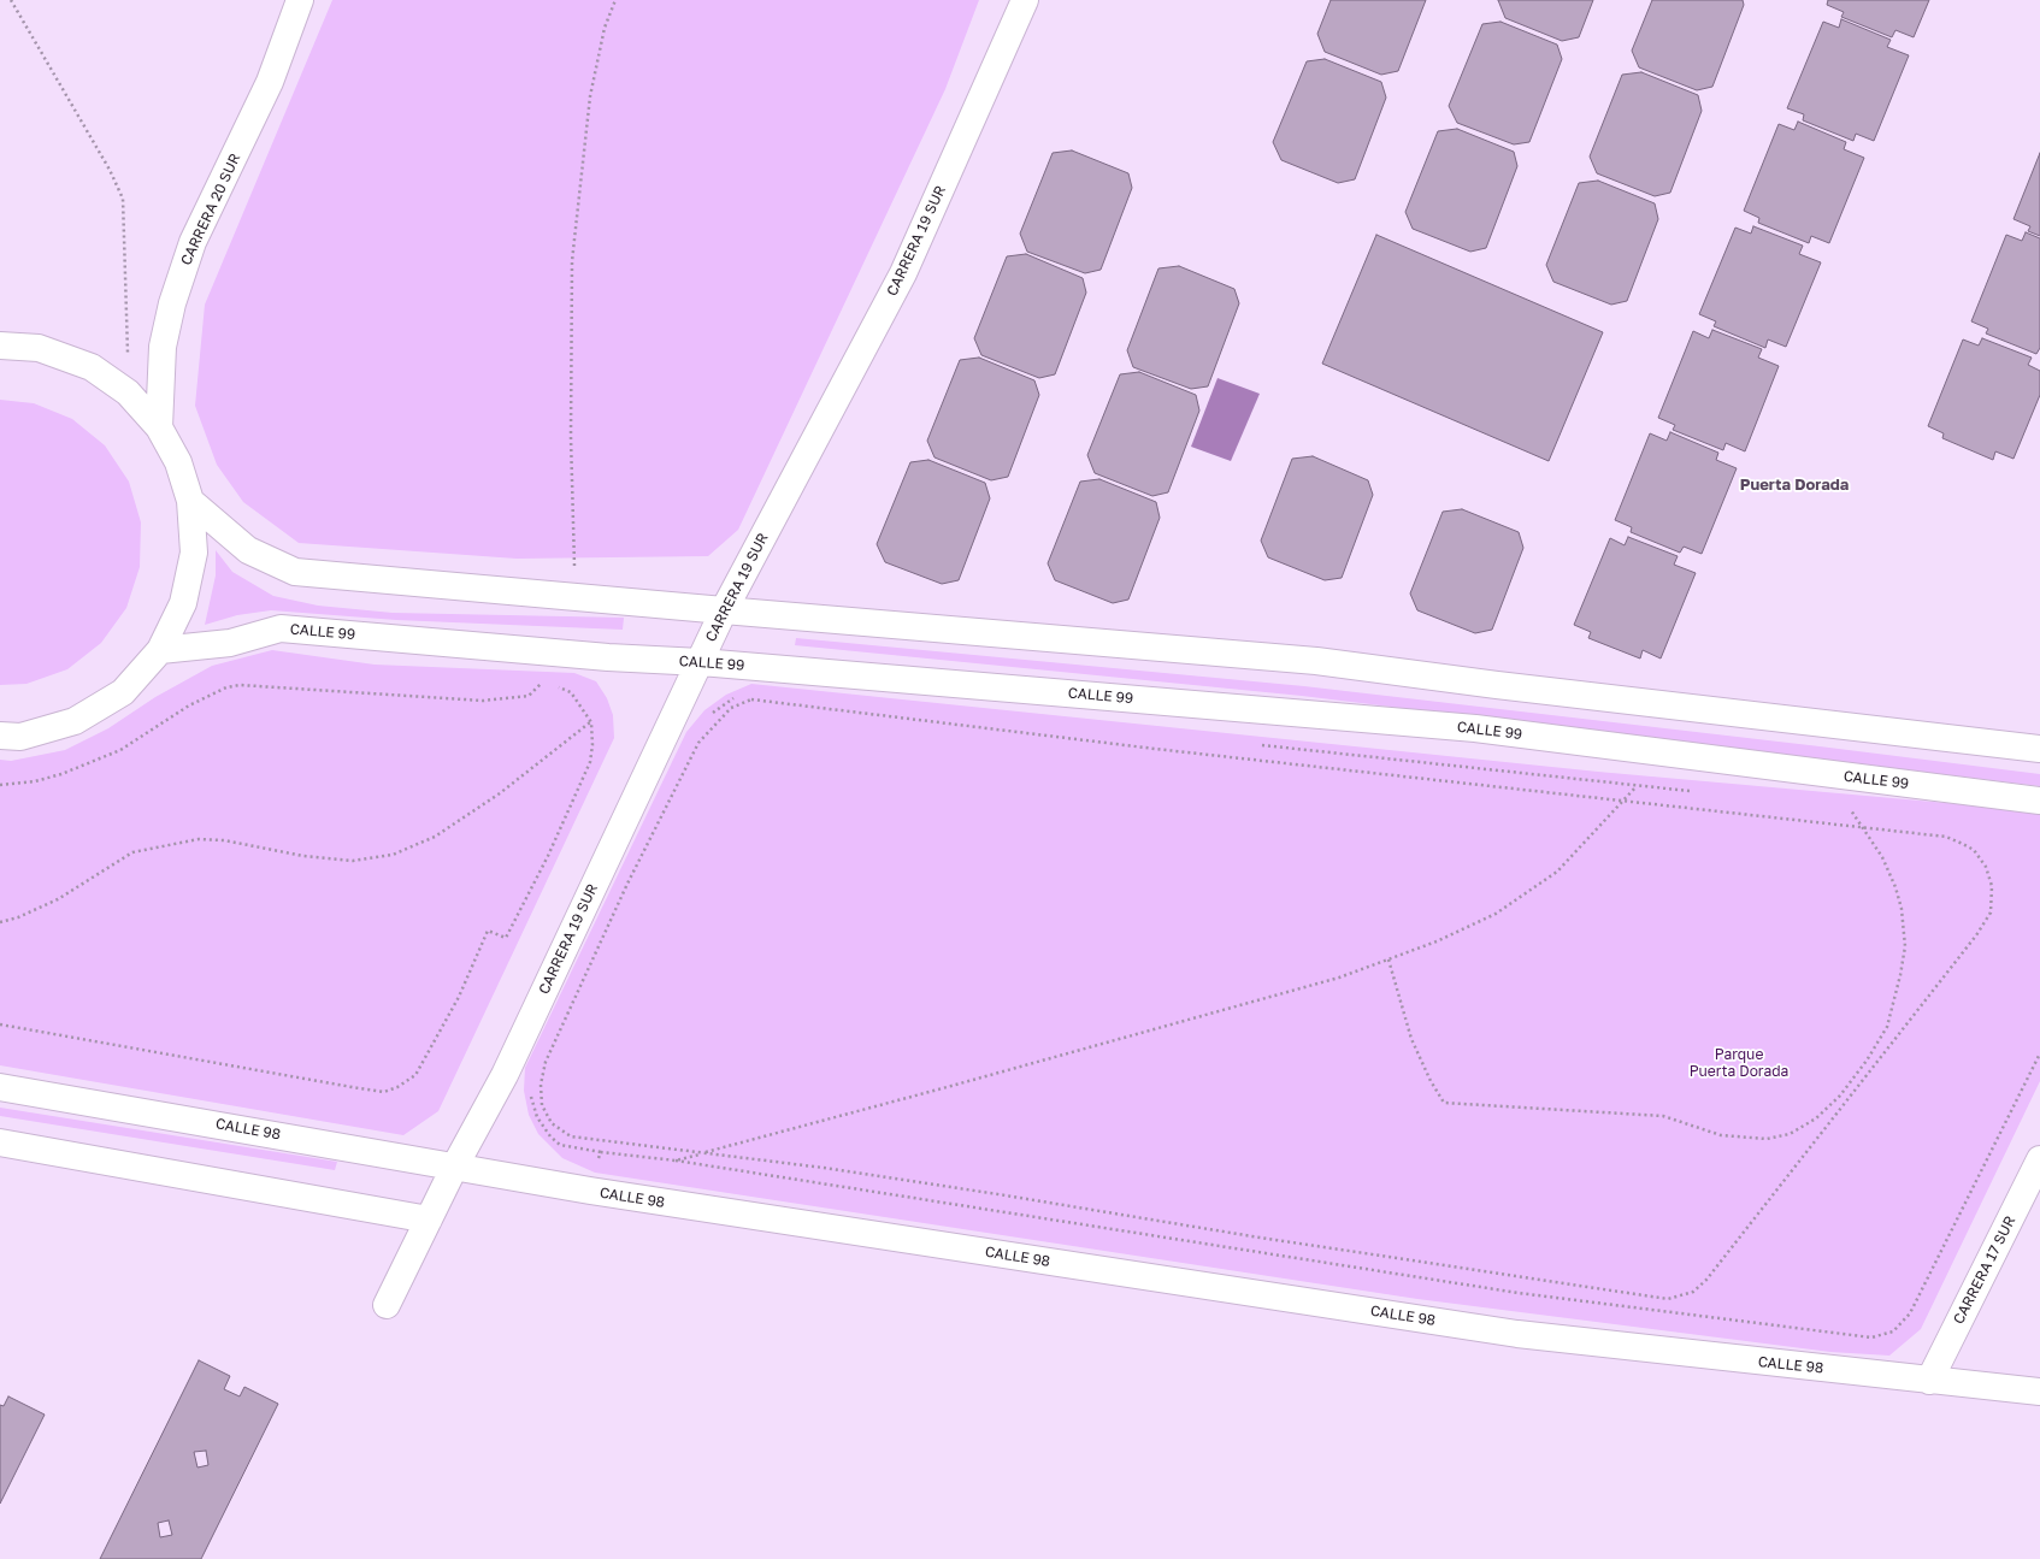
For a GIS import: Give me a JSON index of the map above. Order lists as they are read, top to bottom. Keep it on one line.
{"streets":{"street":["CARRERA 20 SUR","CARRERA 19 SUR","CALLE 99","CALLE 98","CARRERA 17 SUR"]},"crossings":[["CARRERA 19 SUR","CALLE 99"],["CARRERA 19 SUR","CALLE 98"],["CALLE 98","CARRERA 17 SUR"]],"districts":["Puerta Dorada"],"parks":["Parque Puerta Dorada"]}
